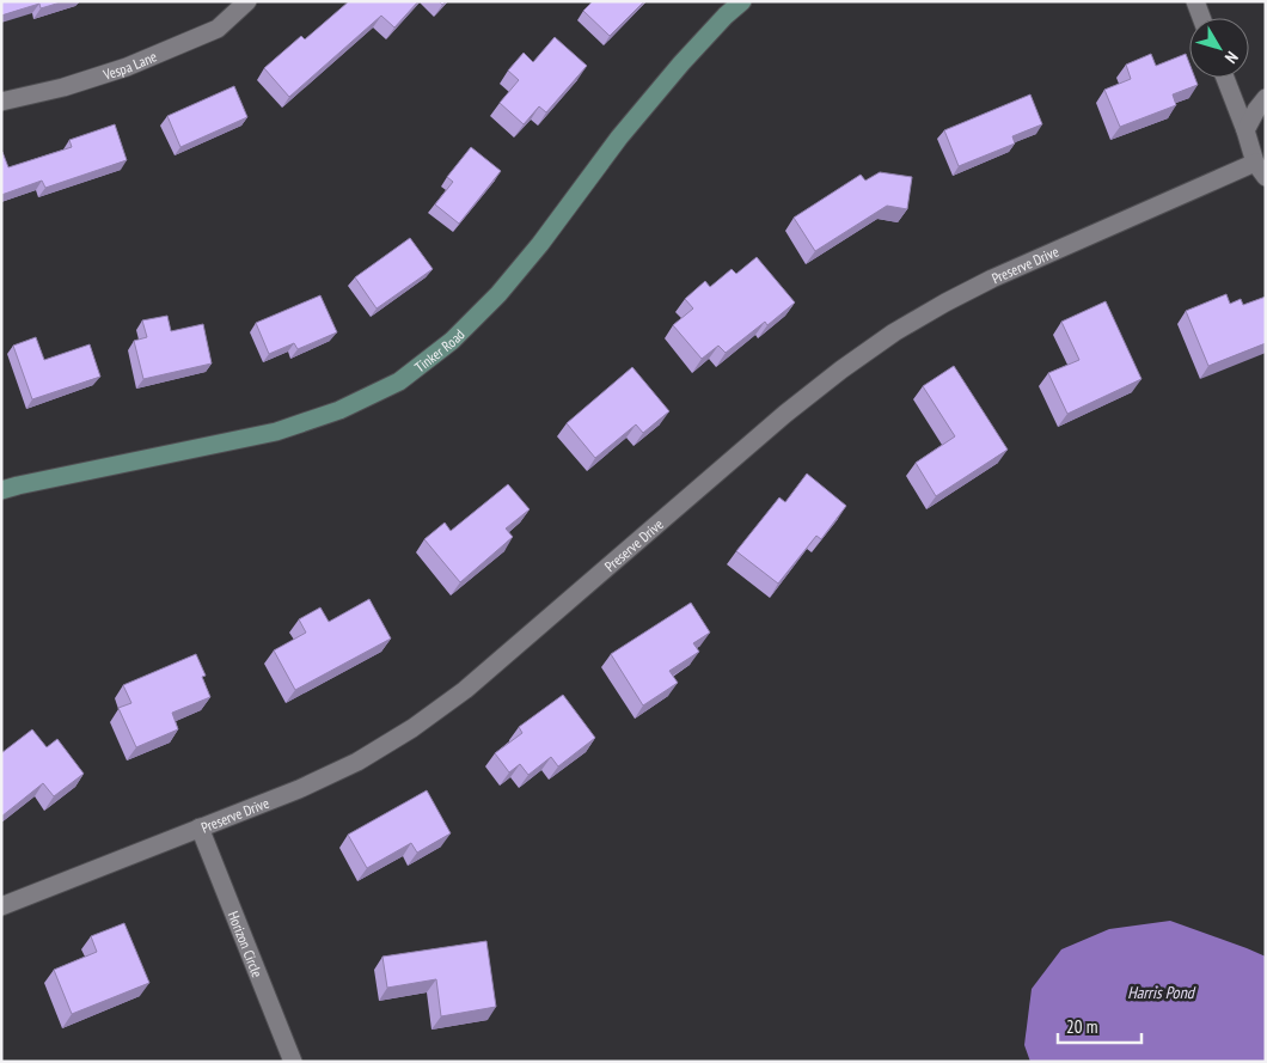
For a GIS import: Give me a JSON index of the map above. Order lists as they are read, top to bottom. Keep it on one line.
{"streets":{"street":["Vespa Lane","Preserve Drive","Tinker Road","Horizon Circle"]},"crossings":[["Preserve Drive","Horizon Circle"]],"water":["Harris Pond"],"scale_bar":"20 m","north":"bottom right"}
